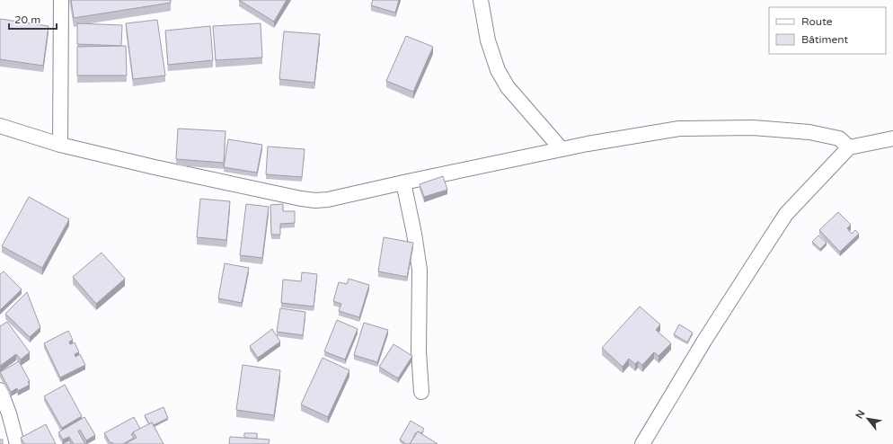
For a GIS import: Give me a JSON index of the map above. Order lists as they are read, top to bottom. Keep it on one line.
{"legend":["Route","Bâtiment"],"scale_bar":"20 m","north":"top left"}
